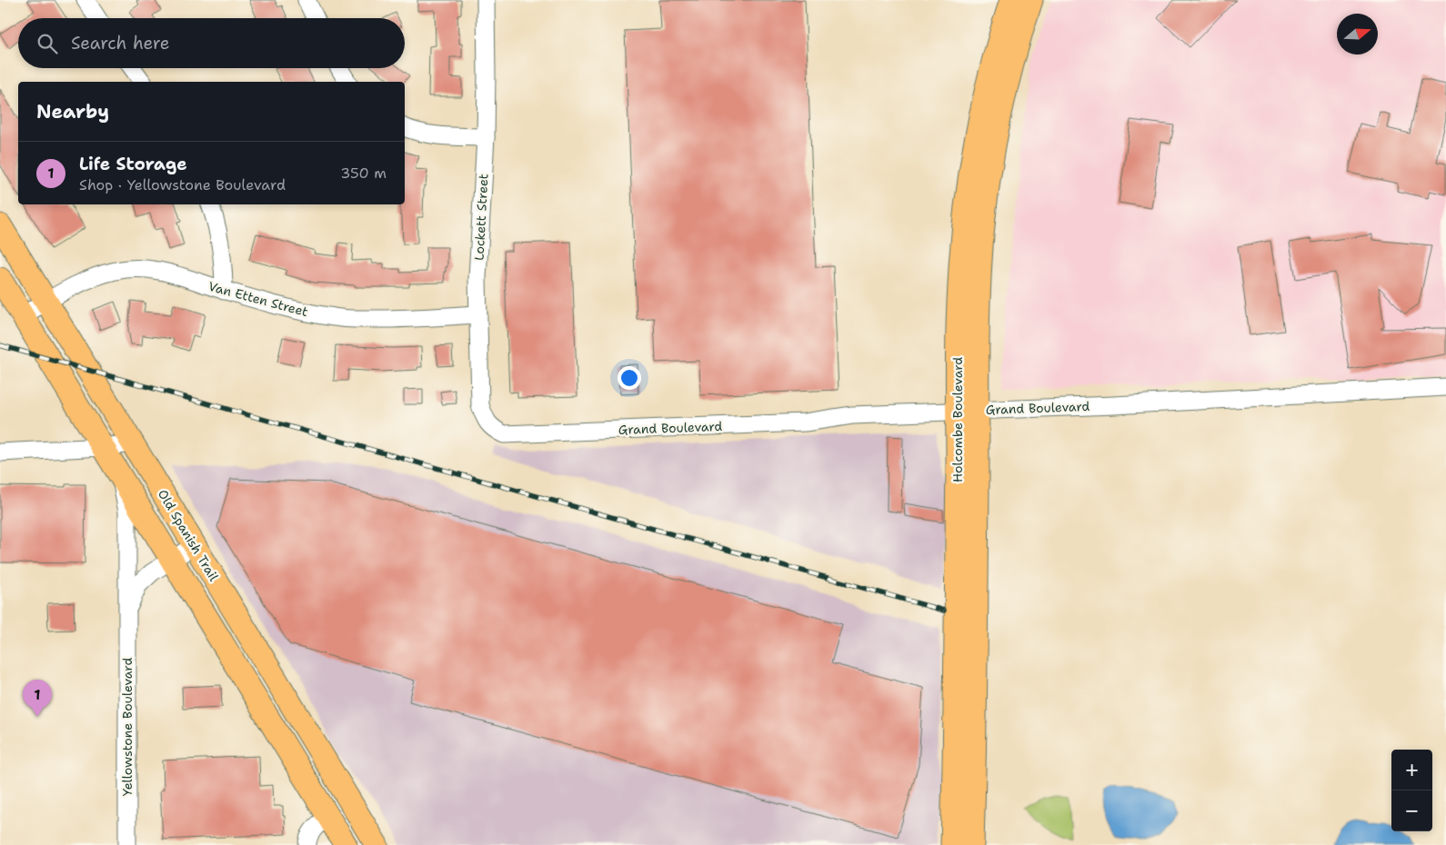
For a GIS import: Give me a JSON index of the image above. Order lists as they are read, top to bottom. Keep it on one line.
{"streets":{"main road":["Holcombe Boulevard","Old Spanish Trail"],"street":["Lockett Street","Van Etten Street","Grand Boulevard","Yellowstone Boulevard"]},"crossings":[["Lockett Street","Van Etten Street"],["Lockett Street","Grand Boulevard"],["Van Etten Street","Old Spanish Trail"],["Grand Boulevard","Holcombe Boulevard"],["Old Spanish Trail","Yellowstone Boulevard"]],"north":"right","page":{"search":"Search here","heading":"Nearby","list":[{"mark":"1","name":"Life Storage","note":"Shop · Yellowstone Boulevard","value":"350 m"}],"pins":"1","map_buttons":["+","−"]}}
